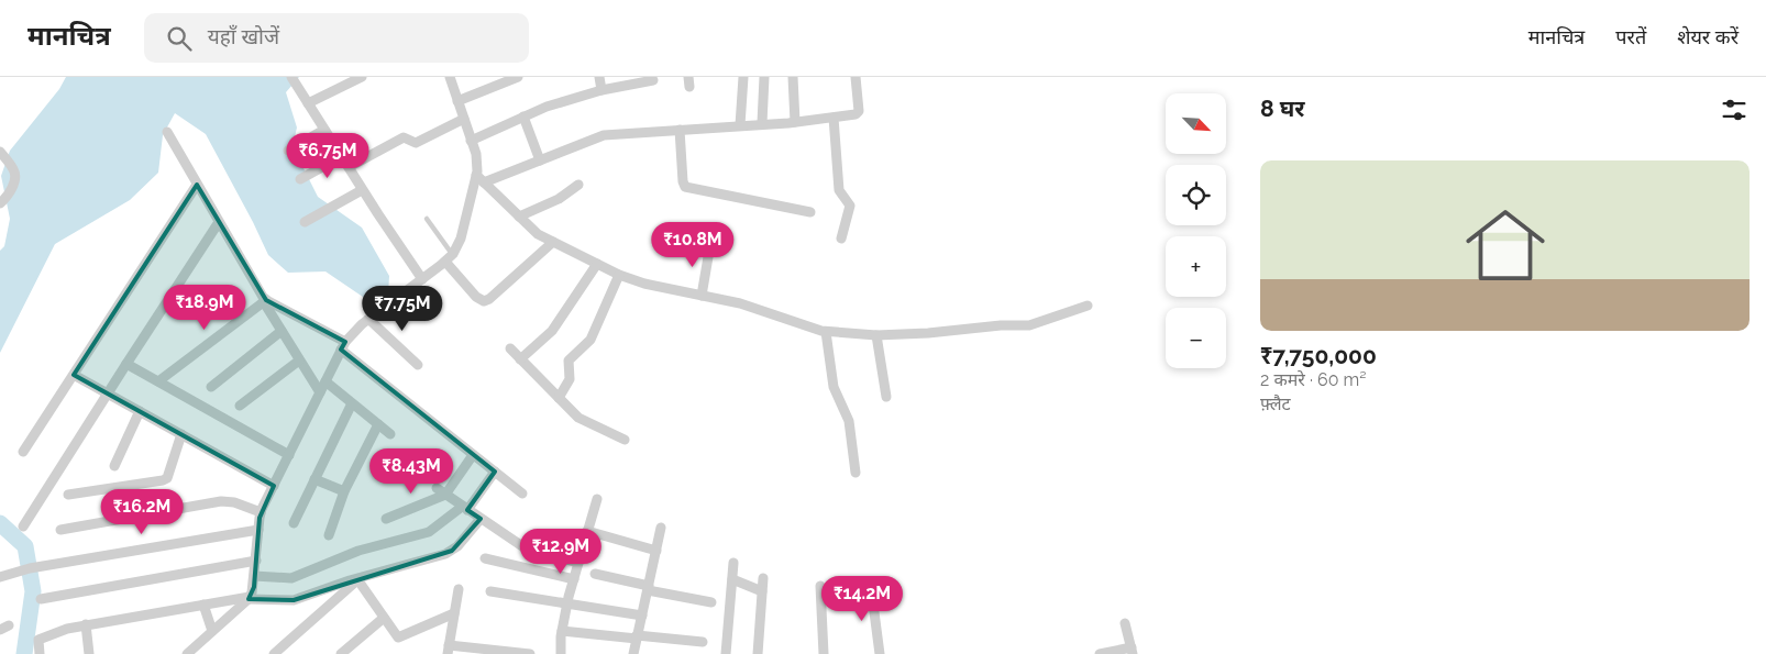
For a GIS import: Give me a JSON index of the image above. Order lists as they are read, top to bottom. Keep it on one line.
{"north":"bottom right","page":{"header":"मानचित्र","search":"यहाँ खोजें","nav":["मानचित्र","परतें","शेयर करें"],"heading":"8 घर","map_buttons":["+","−"],"price":["₹6.75M","₹10.8M","₹18.9M","₹7.75M","₹8.43M","₹16.2M","₹12.9M","₹14.2M"],"list":[{"name":"₹7,750,000","note":"2 कमरे · 60 m² · फ़्लैट"}]}}
